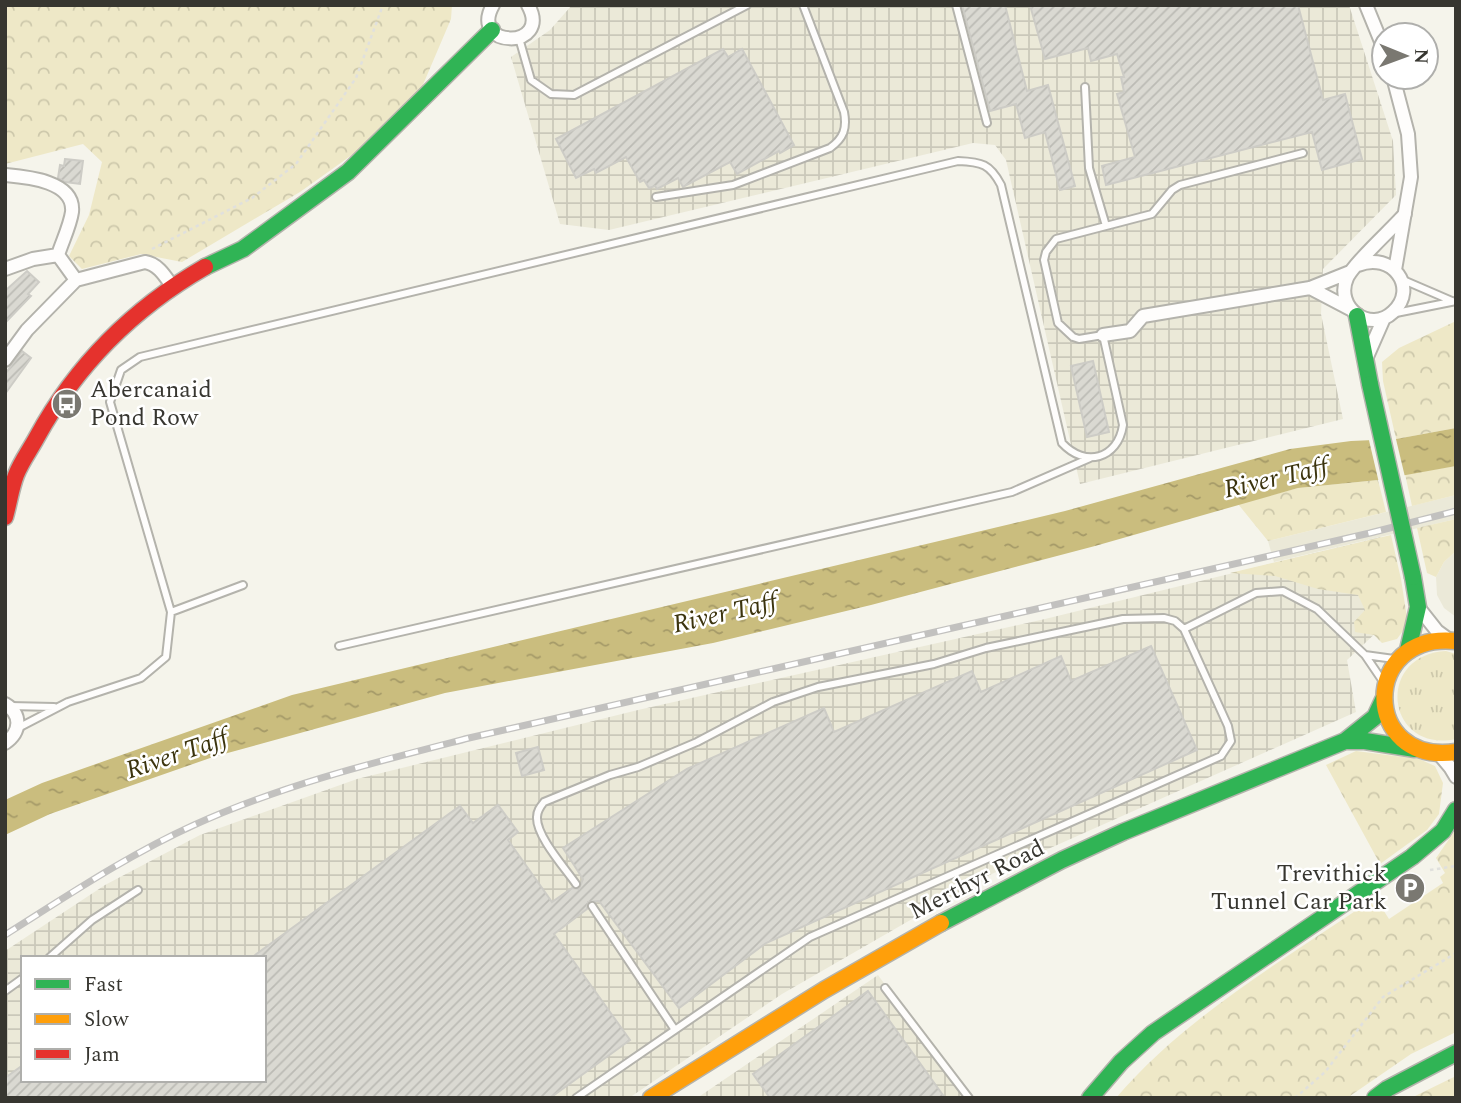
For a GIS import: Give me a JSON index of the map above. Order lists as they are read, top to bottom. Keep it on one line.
{"streets":{"main road":["Merthyr Road"]},"water":["River Taff"],"places":{"bus stop":["Abercanaid Pond Row"],"parking":["Trevithick Tunnel Car Park"]},"legend":["Fast","Slow","Jam"],"north":"right"}
